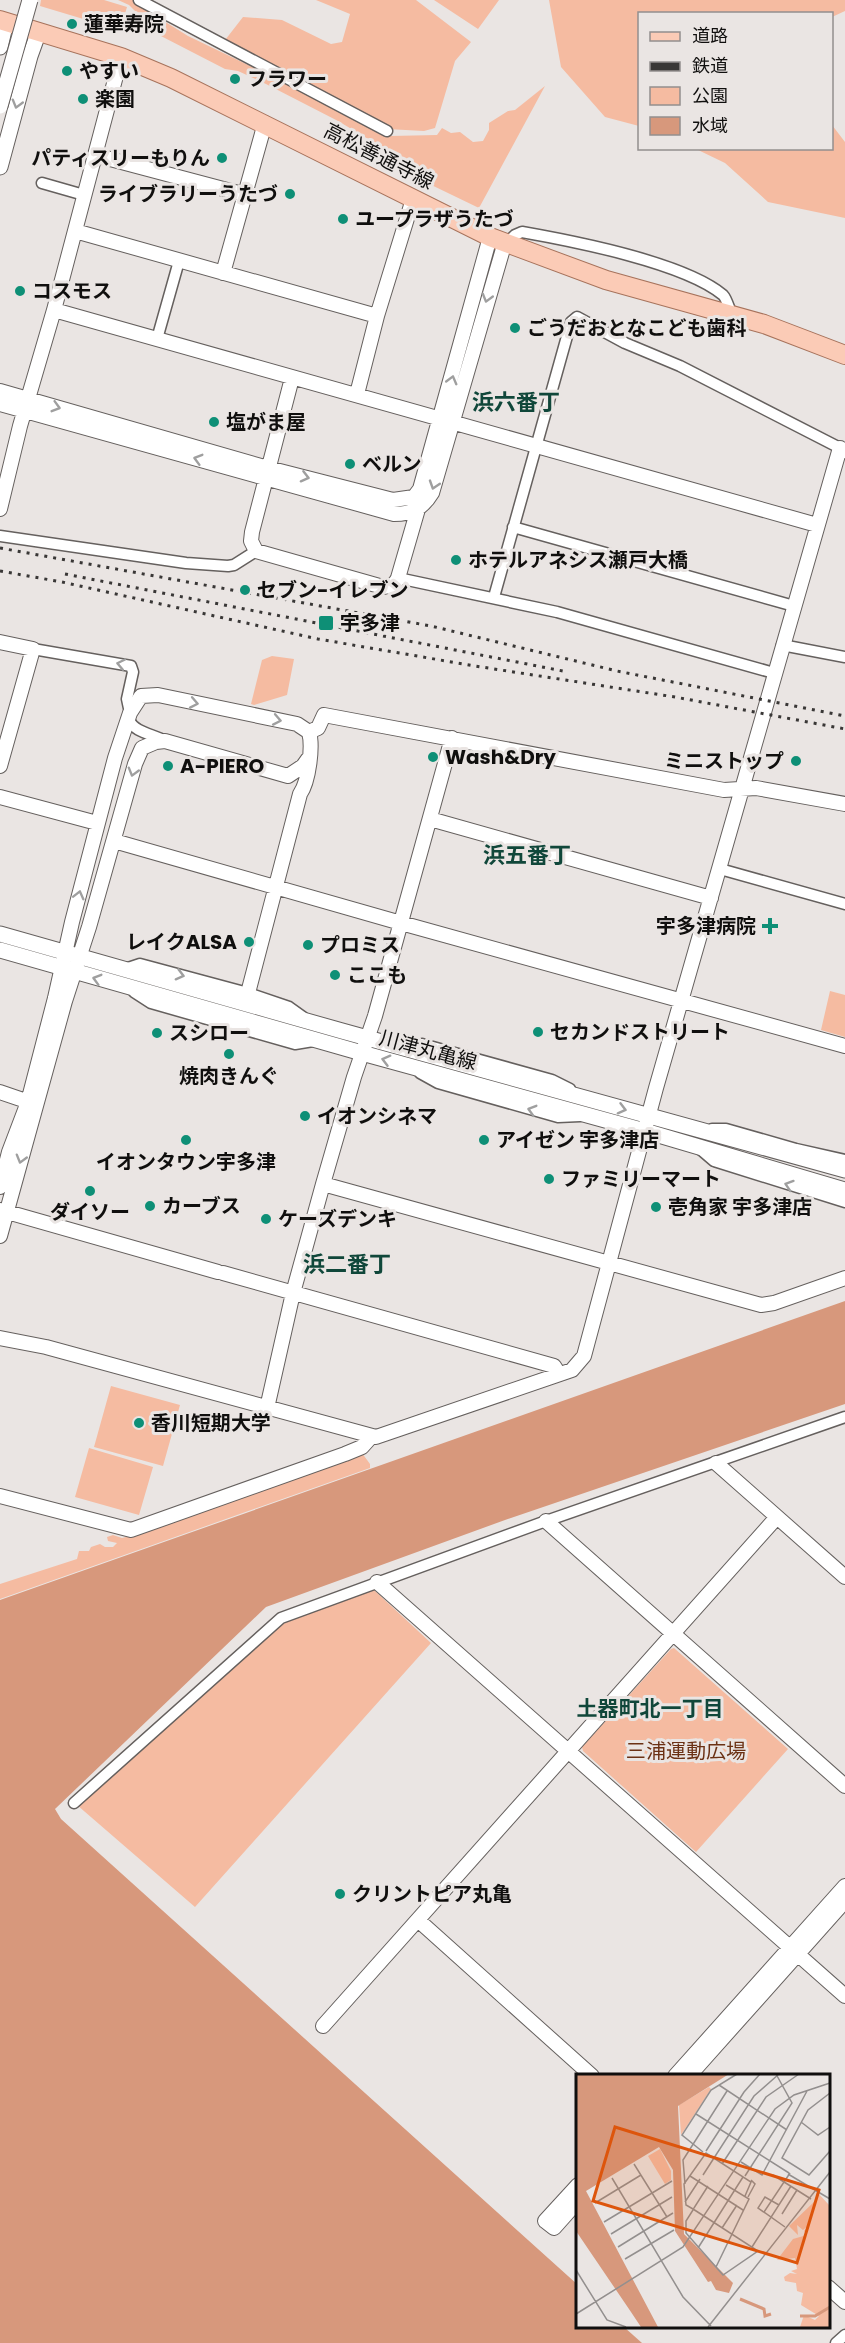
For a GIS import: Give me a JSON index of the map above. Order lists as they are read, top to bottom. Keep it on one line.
{"streets":{"main road":["高松善通寺線","川津丸亀線"]},"districts":["浜六番丁","浜五番丁","浜二番丁","土器町北一丁目"],"parks":["三浦運動広場"],"places":{"other":["蓮華寿院","やすい","フラワー","楽園","パティスリーもりん","ライブラリーうたづ","ユープラザうたづ","コスモス","ごうだおとなこども歯科","塩がま屋","ベルン","ホテルアネシス瀬戸大橋","セブン-イレブン","Wash&Dry","ミニストップ","A-PIERO","レイクALSA","プロミス","ここも","セカンドストリート","スシロー","焼肉きんぐ","イオンシネマ","イオンタウン宇多津","アイゼン 宇多津店","ファミリーマート","ダイソー","カーブス","壱角家 宇多津店","ケーズデンキ","香川短期大学","クリントピア丸亀"],"transit":["宇多津"],"health":["宇多津病院"]},"legend":["道路","鉄道","公園","水域"]}
